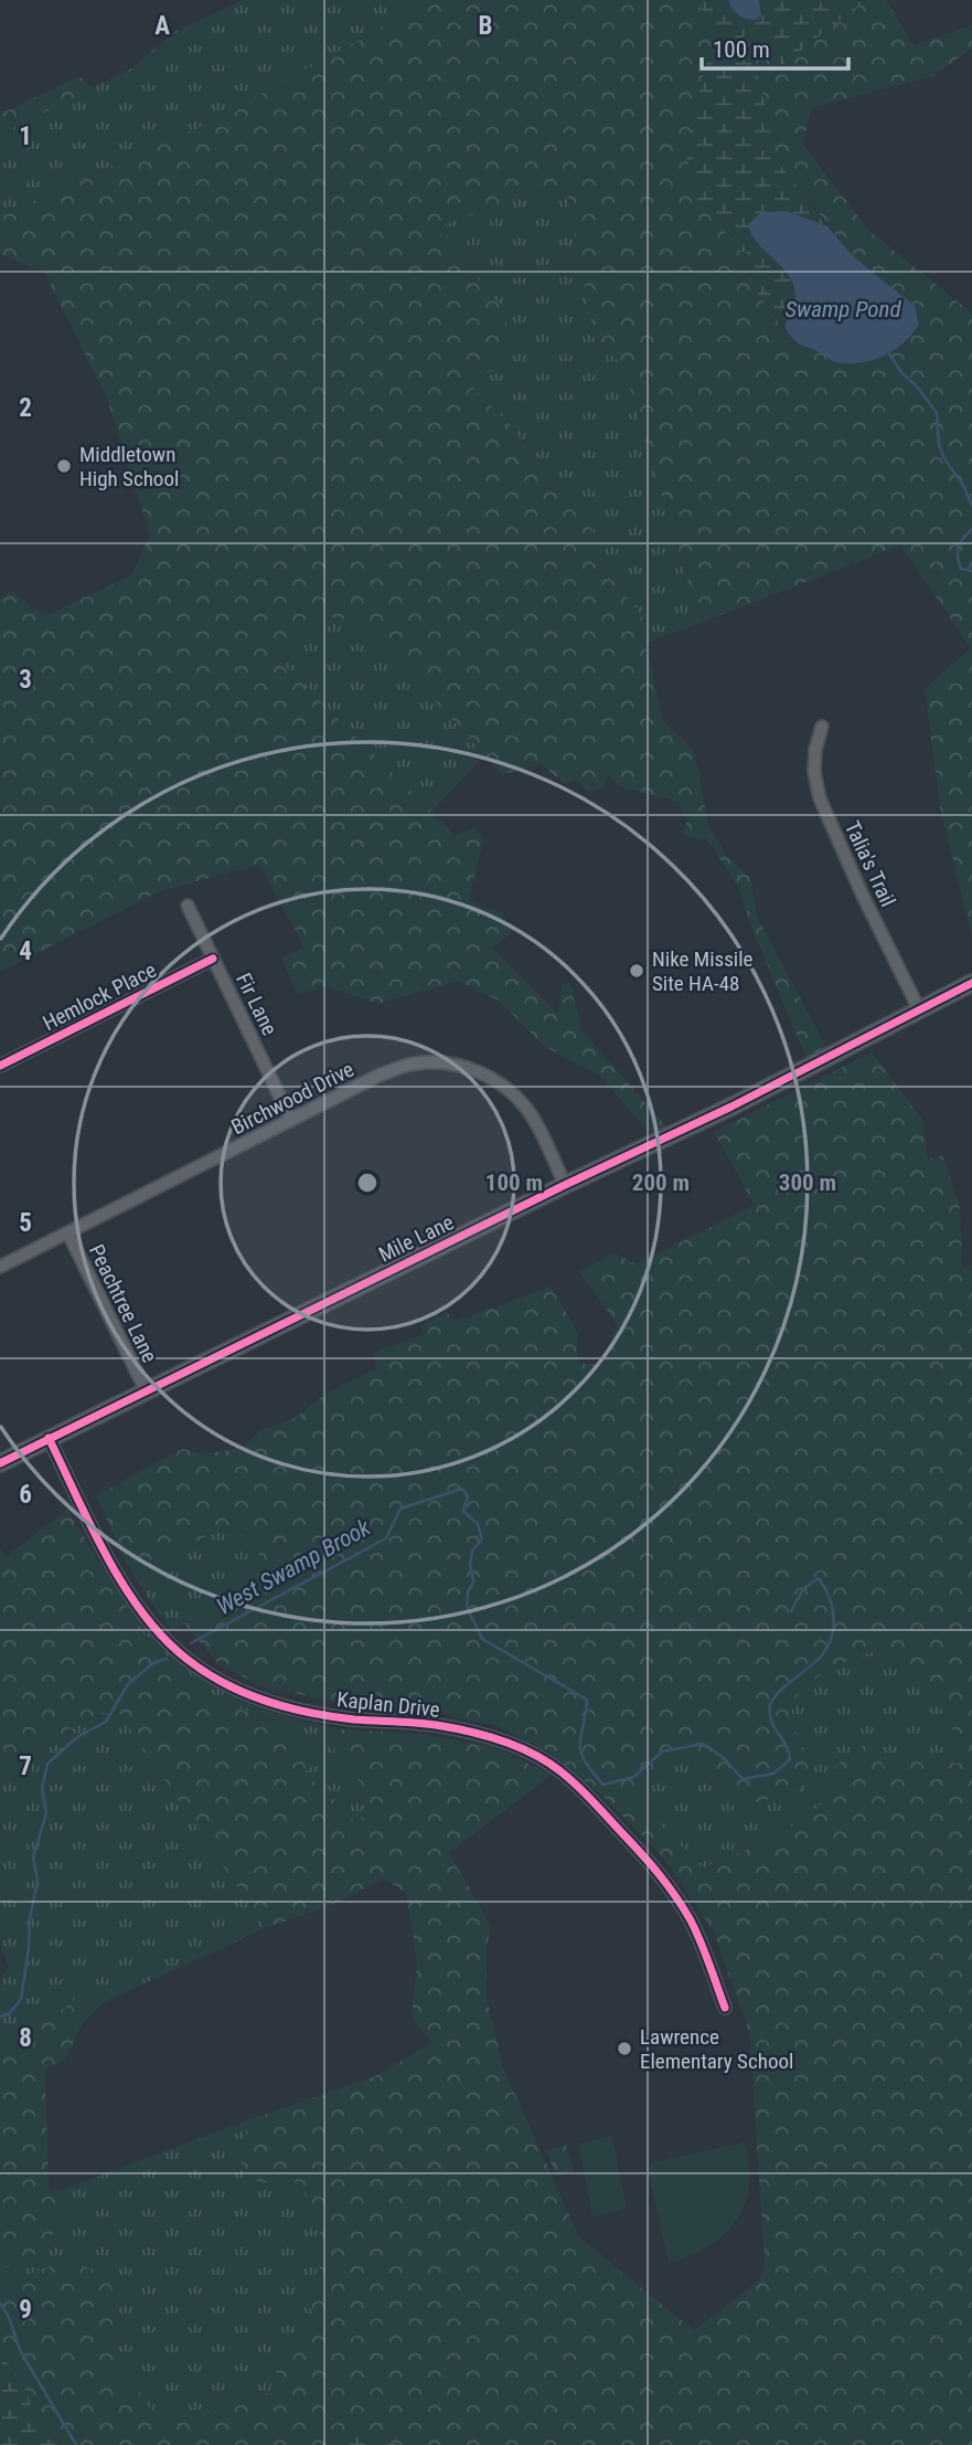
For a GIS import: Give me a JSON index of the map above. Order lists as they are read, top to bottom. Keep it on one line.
{"streets":{"street":["Talia's Trail","Hemlock Place","Fir Lane","Birchwood Drive","Mile Lane","Peachtree Lane","Kaplan Drive"]},"crossings":[["Talia's Trail","Mile Lane"],["Hemlock Place","Fir Lane"],["Fir Lane","Birchwood Drive"],["Birchwood Drive","Mile Lane"],["Birchwood Drive","Peachtree Lane"],["Mile Lane","Peachtree Lane"],["Mile Lane","Kaplan Drive"]],"water":["Swamp Pond","West Swamp Brook"],"places":["Middletown High School","Nike Missile Site HA-48","Lawrence Elementary School"],"scale_bar":"100 m","grid":{"columns":["A","B"],"rows":["1","2","3","4","5","6","7","8","9"]},"rings":["100 m","200 m","300 m"]}
